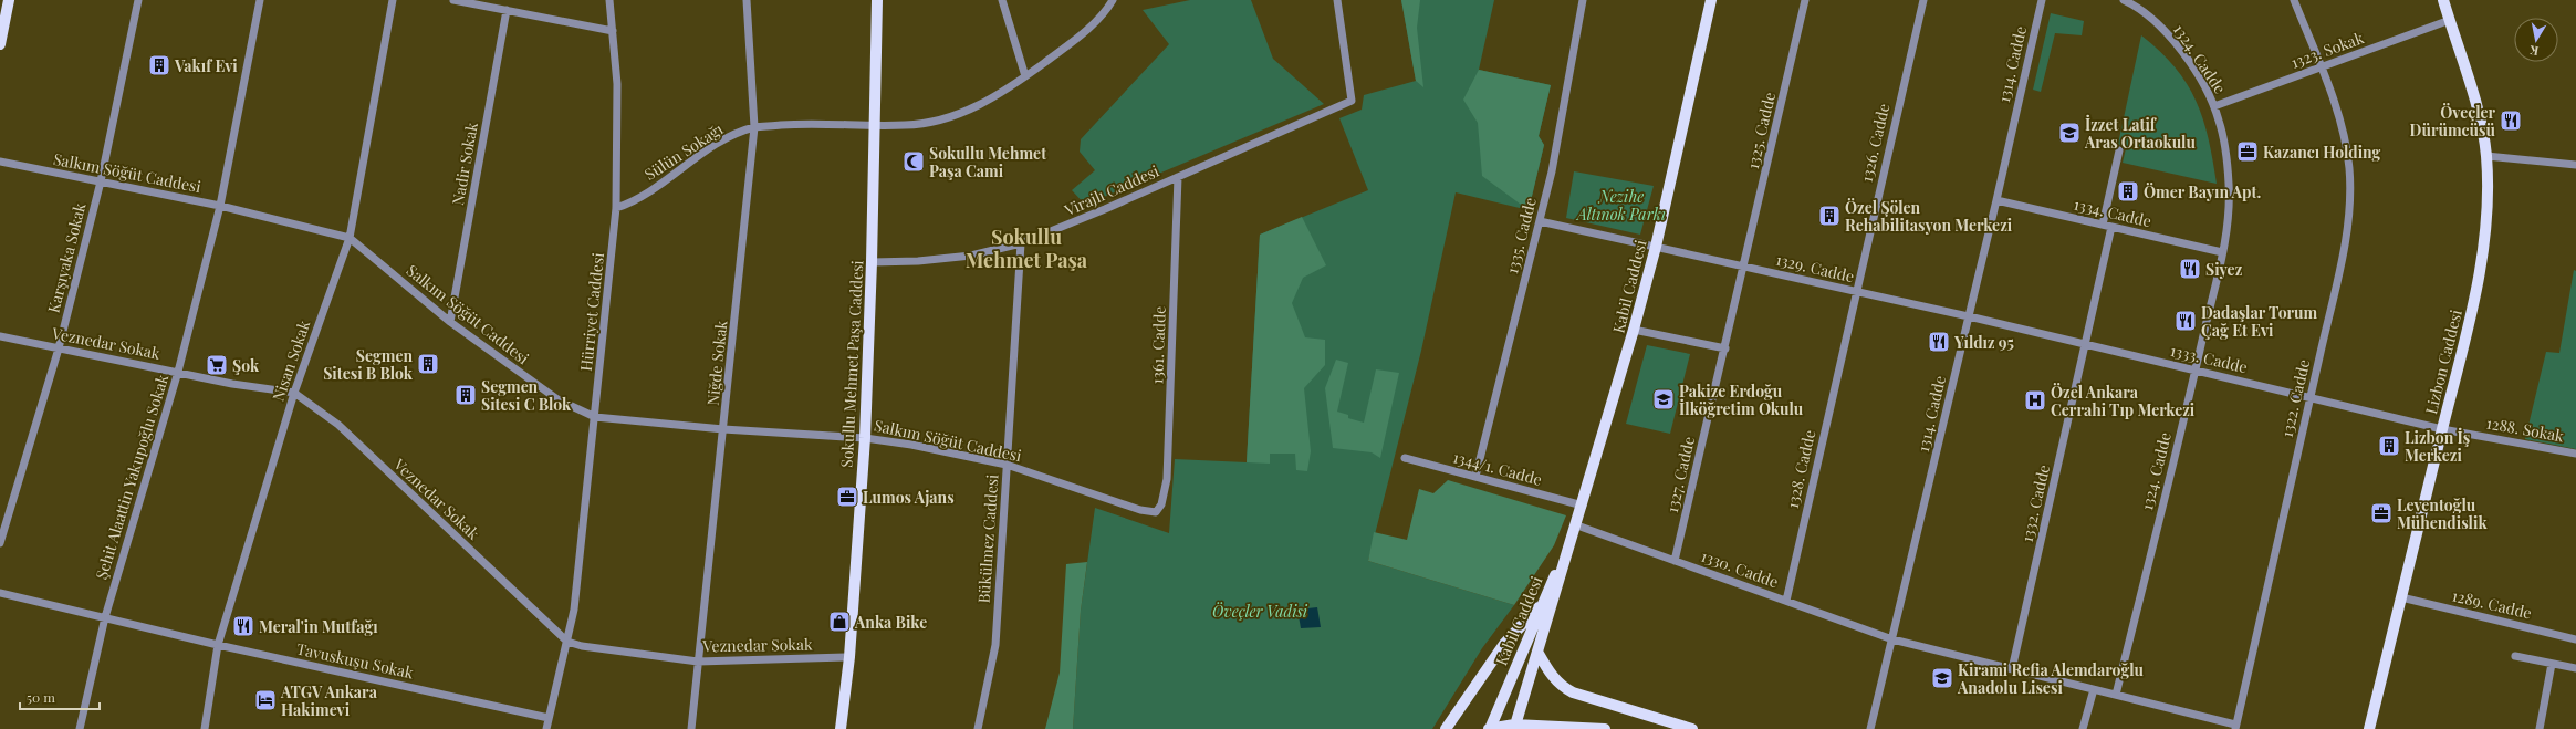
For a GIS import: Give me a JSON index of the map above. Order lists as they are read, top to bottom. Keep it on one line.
{"streets":{"main road":["Kabil Caddesi","Lizbon Caddesi","Sokullu Mehmet Paşa Caddesi"],"street":["1323. Sokak","1324. Cadde","1314. Cadde","1325. Cadde","1326. Cadde","Sülün Sokağı","Nadir Sokak","Salkım Söğüt Caddesi","Virajlı Caddesi","1334. Cadde","1335. Cadde","Karşıyaka Sokak","1329. Cadde","Hürriyet Caddesi","Veznedar Sokak","1361. Cadde","1333. Cadde","Nisan Sokak","Niğde Sokak","1322. Cadde","1288. Sokak","1344/1. Cadde","1328. Cadde","1327. Cadde","Şehit Alaattin Yakupoğlu Sokak","1332. Cadde","Bükülmez Caddesi","1330. Cadde","1289. Cadde","Tavuskuşu Sokak"]},"crossings":[["1323. Sokak","1324. Cadde"],["1323. Sokak","Lizbon Caddesi"],["1323. Sokak","1322. Cadde"],["1324. Cadde","1334. Cadde"],["1324. Cadde","1333. Cadde"],["1324. Cadde","1330. Cadde"],["1314. Cadde","1334. Cadde"],["1314. Cadde","1329. Cadde"],["1314. Cadde","1333. Cadde"],["1314. Cadde","1330. Cadde"],["1325. Cadde","1329. Cadde"],["1325. Cadde","1327. Cadde"],["1326. Cadde","1329. Cadde"],["1326. Cadde","1328. Cadde"],["Sülün Sokağı","Hürriyet Caddesi"],["Sülün Sokağı","Niğde Sokak"],["Sülün Sokağı","Sokullu Mehmet Paşa Caddesi"],["Nadir Sokak","Salkım Söğüt Caddesi"],["Salkım Söğüt Caddesi","Karşıyaka Sokak"],["Salkım Söğüt Caddesi","Hürriyet Caddesi"],["Salkım Söğüt Caddesi","1361. Cadde"],["Salkım Söğüt Caddesi","Nisan Sokak"],["Salkım Söğüt Caddesi","Niğde Sokak"],["Salkım Söğüt Caddesi","Sokullu Mehmet Paşa Caddesi"],["Salkım Söğüt Caddesi","Şehit Alaattin Yakupoğlu Sokak"],["Salkım Söğüt Caddesi","Bükülmez Caddesi"],["Virajlı Caddesi","1361. Cadde"],["Virajlı Caddesi","Sokullu Mehmet Paşa Caddesi"],["Virajlı Caddesi","Bükülmez Caddesi"],["1334. Cadde","1332. Cadde"],["1335. Cadde","1329. Cadde"],["1335. Cadde","1344/1. Cadde"],["Karşıyaka Sokak","Veznedar Sokak"],["1329. Cadde","Kabil Caddesi"],["1329. Cadde","1333. Cadde"],["1329. Cadde","1328. Cadde"],["1329. Cadde","1327. Cadde"],["Kabil Caddesi","1344/1. Cadde"],["Kabil Caddesi","1330. Cadde"],["Hürriyet Caddesi","Veznedar Sokak"],["Hürriyet Caddesi","Tavuskuşu Sokak"],["Veznedar Sokak","Nisan Sokak"],["Veznedar Sokak","Niğde Sokak"],["Veznedar Sokak","Sokullu Mehmet Paşa Caddesi"],["Veznedar Sokak","Şehit Alaattin Yakupoğlu Sokak"],["1333. Cadde","Lizbon Caddesi"],["1333. Cadde","1322. Cadde"],["1333. Cadde","1288. Sokak"],["1333. Cadde","1332. Cadde"],["Nisan Sokak","Tavuskuşu Sokak"],["Lizbon Caddesi","1288. Sokak"],["Lizbon Caddesi","1289. Cadde"],["1322. Cadde","1330. Cadde"],["1328. Cadde","1330. Cadde"],["1327. Cadde","1330. Cadde"],["Şehit Alaattin Yakupoğlu Sokak","Tavuskuşu Sokak"],["1332. Cadde","1330. Cadde"]],"districts":["Sokullu Mehmet Paşa"],"parks":["Nezihe Altınok Parkı","Öveçler Vadisi"],"places":{"building":["Vakıf Evi","Ömer Bayın Apt.","Özel Şölen Rehabilitasyon Merkezi","Segmen Sitesi B Blok","Segmen Sitesi C Blok","Lizbon İş Merkezi"],"restaurant":["Öveçler Dürümcüsü","Siyez","Dadaşlar Torum Çağ Et Evi","Yıldız 95","Meral'in Mutfağı"],"school or university":["İzzet Latif Aras Ortaokulu","Pakize Erdoğu İlköğretim Okulu","Kirami Refia Alemdaroğlu Anadolu Lisesi"],"office":["Kazancı Holding","Lumos Ajans","Leventoğlu Mühendislik"],"mosque":["Sokullu Mehmet Paşa Cami"],"supermarket":["Şok"],"hospital":["Özel Ankara Cerrahi Tıp Merkezi"],"shop":["Anka Bike"],"hotel":["ATGV Ankara Hakimevi"]},"scale_bar":"50 m","north":"bottom"}
